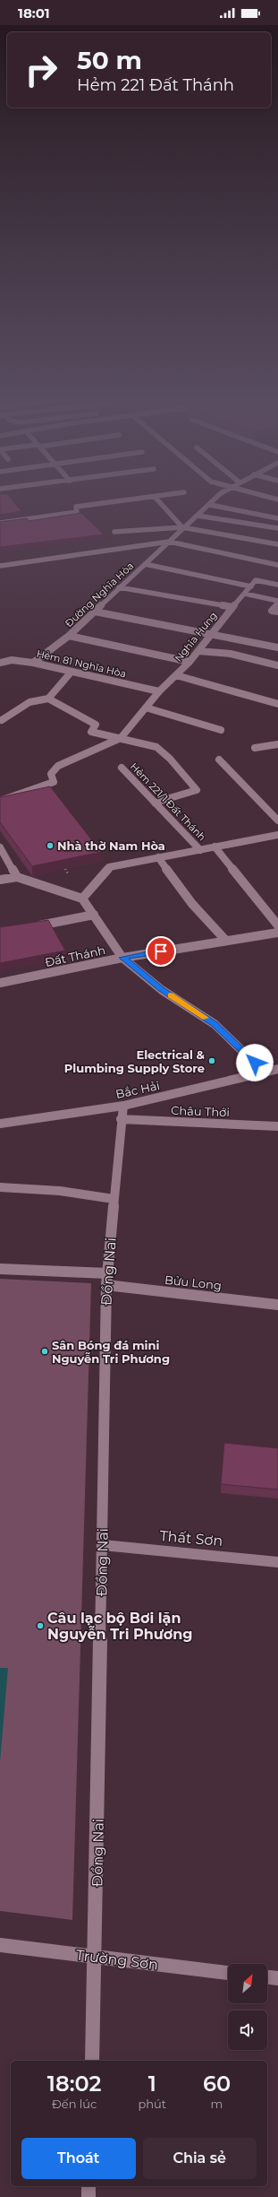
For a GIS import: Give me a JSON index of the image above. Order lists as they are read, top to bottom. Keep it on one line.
{"streets":{"street":["Đường Nghĩa Hòa","Nghĩa Hưng","Hẻm 81 Nghĩa Hòa","Hẻm 221/1 Đất Thánh","Đất Thánh","Bắc Hải","Châu Thới","Đồng Nai","Bửu Long","Thất Sơn","Trường Sơn"]},"crossings":[["Đường Nghĩa Hòa","Hẻm 81 Nghĩa Hòa"],["Nghĩa Hưng","Hẻm 81 Nghĩa Hòa"],["Đất Thánh","Bắc Hải"],["Bắc Hải","Đồng Nai"],["Châu Thới","Đồng Nai"],["Đồng Nai","Bửu Long"],["Đồng Nai","Thất Sơn"],["Đồng Nai","Trường Sơn"]],"places":["Nhà thờ Nam Hòa","Electrical & Plumbing Supply Store","Sân Bóng đá mini Nguyễn Tri Phương","Câu lạc bộ Bơi lặn Nguyễn Tri Phương"],"north":"top right","page":{"status":"18:01","turn":["50 m","Hẻm 221 Đất Thánh"],"eta":["18:02","Đến lúc","1","phút","60","m"],"buttons":["Thoát","Chia sẻ"]}}
